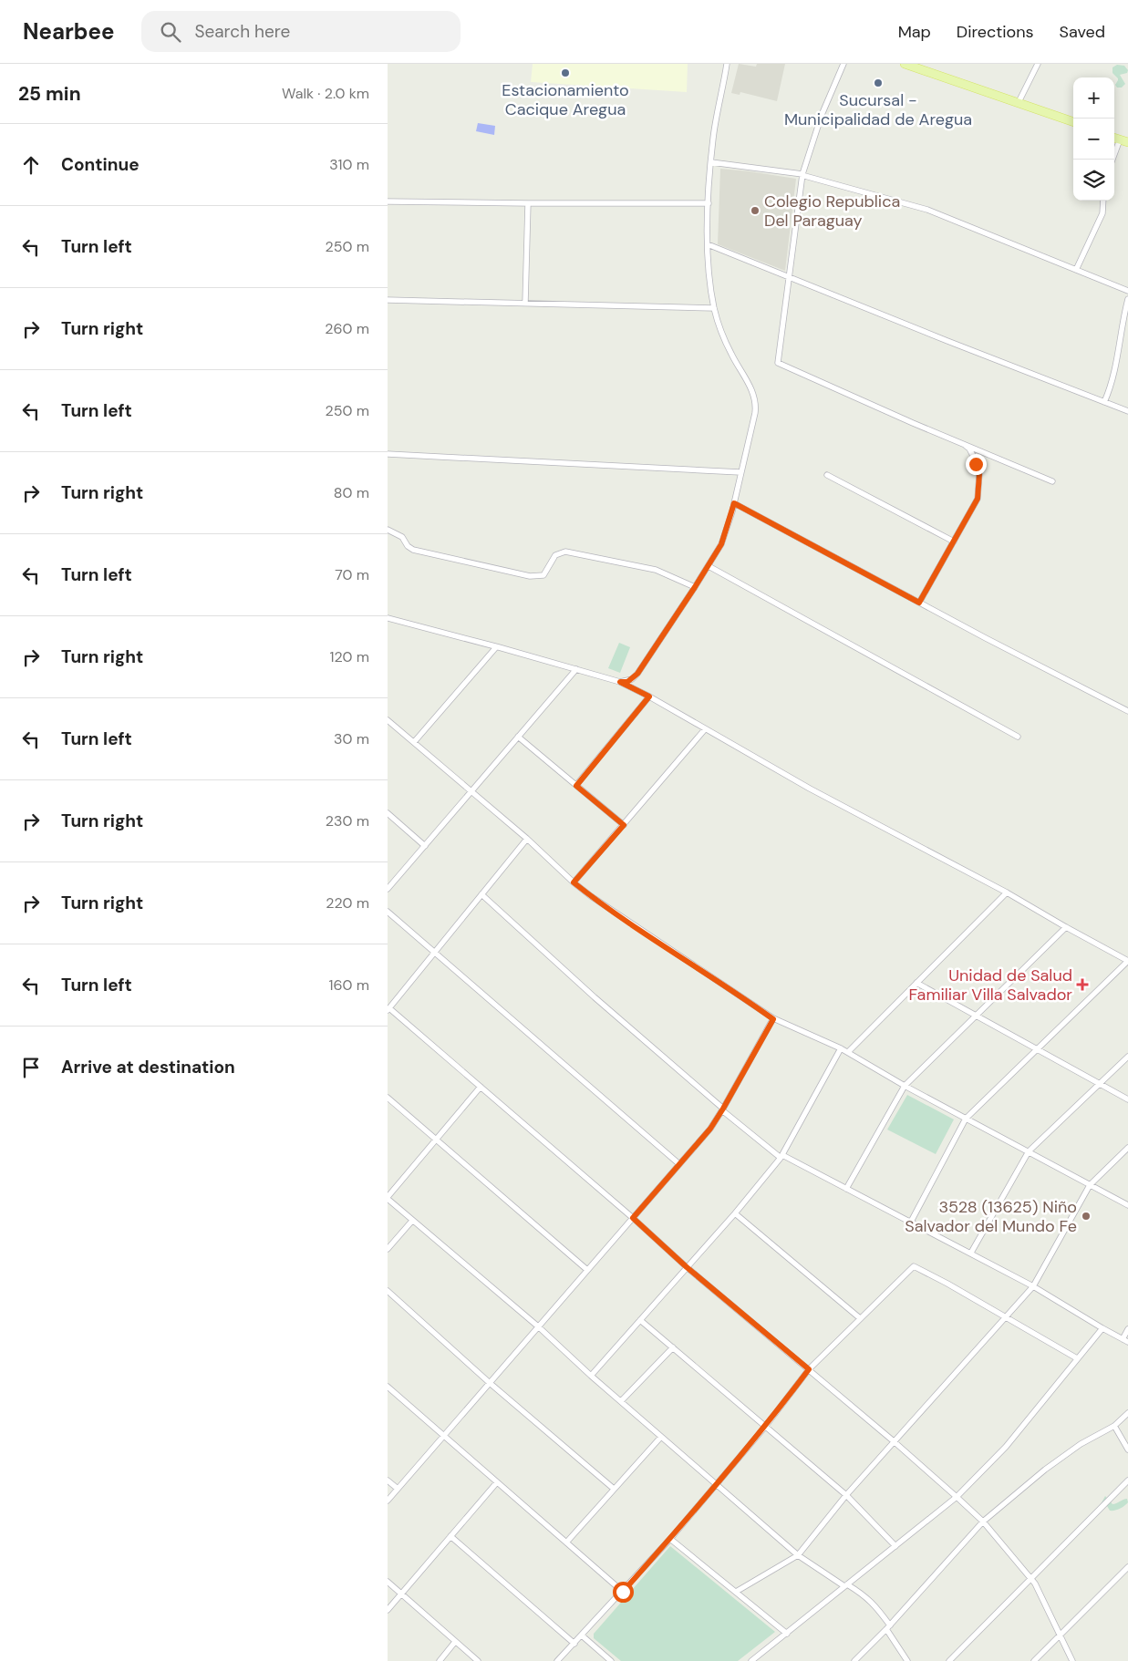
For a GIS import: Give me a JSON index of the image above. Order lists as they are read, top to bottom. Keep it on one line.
{"places":{"other":["Estacionamiento Cacique Aregua","Sucursal - Municipalidad de Aregua","Colegio Republica Del Paraguay","3528 (13625) Niño Salvador del Mundo Fe"],"health":["Unidad de Salud Familiar Villa Salvador"]},"page":{"header":"Nearbee","search":"Search here","nav":["Map","Directions","Saved"],"heading":["25 min","Walk · 2.0 km"],"map_buttons":["+","−"],"list":[["Continue","310 m"],["Turn left","250 m"],["Turn right","260 m"],["Turn left","250 m"],["Turn right","80 m"],["Turn left","70 m"],["Turn right","120 m"],["Turn left","30 m"],["Turn right","230 m"],["Turn right","220 m"],["Turn left","160 m"],"Arrive at destination"]}}
